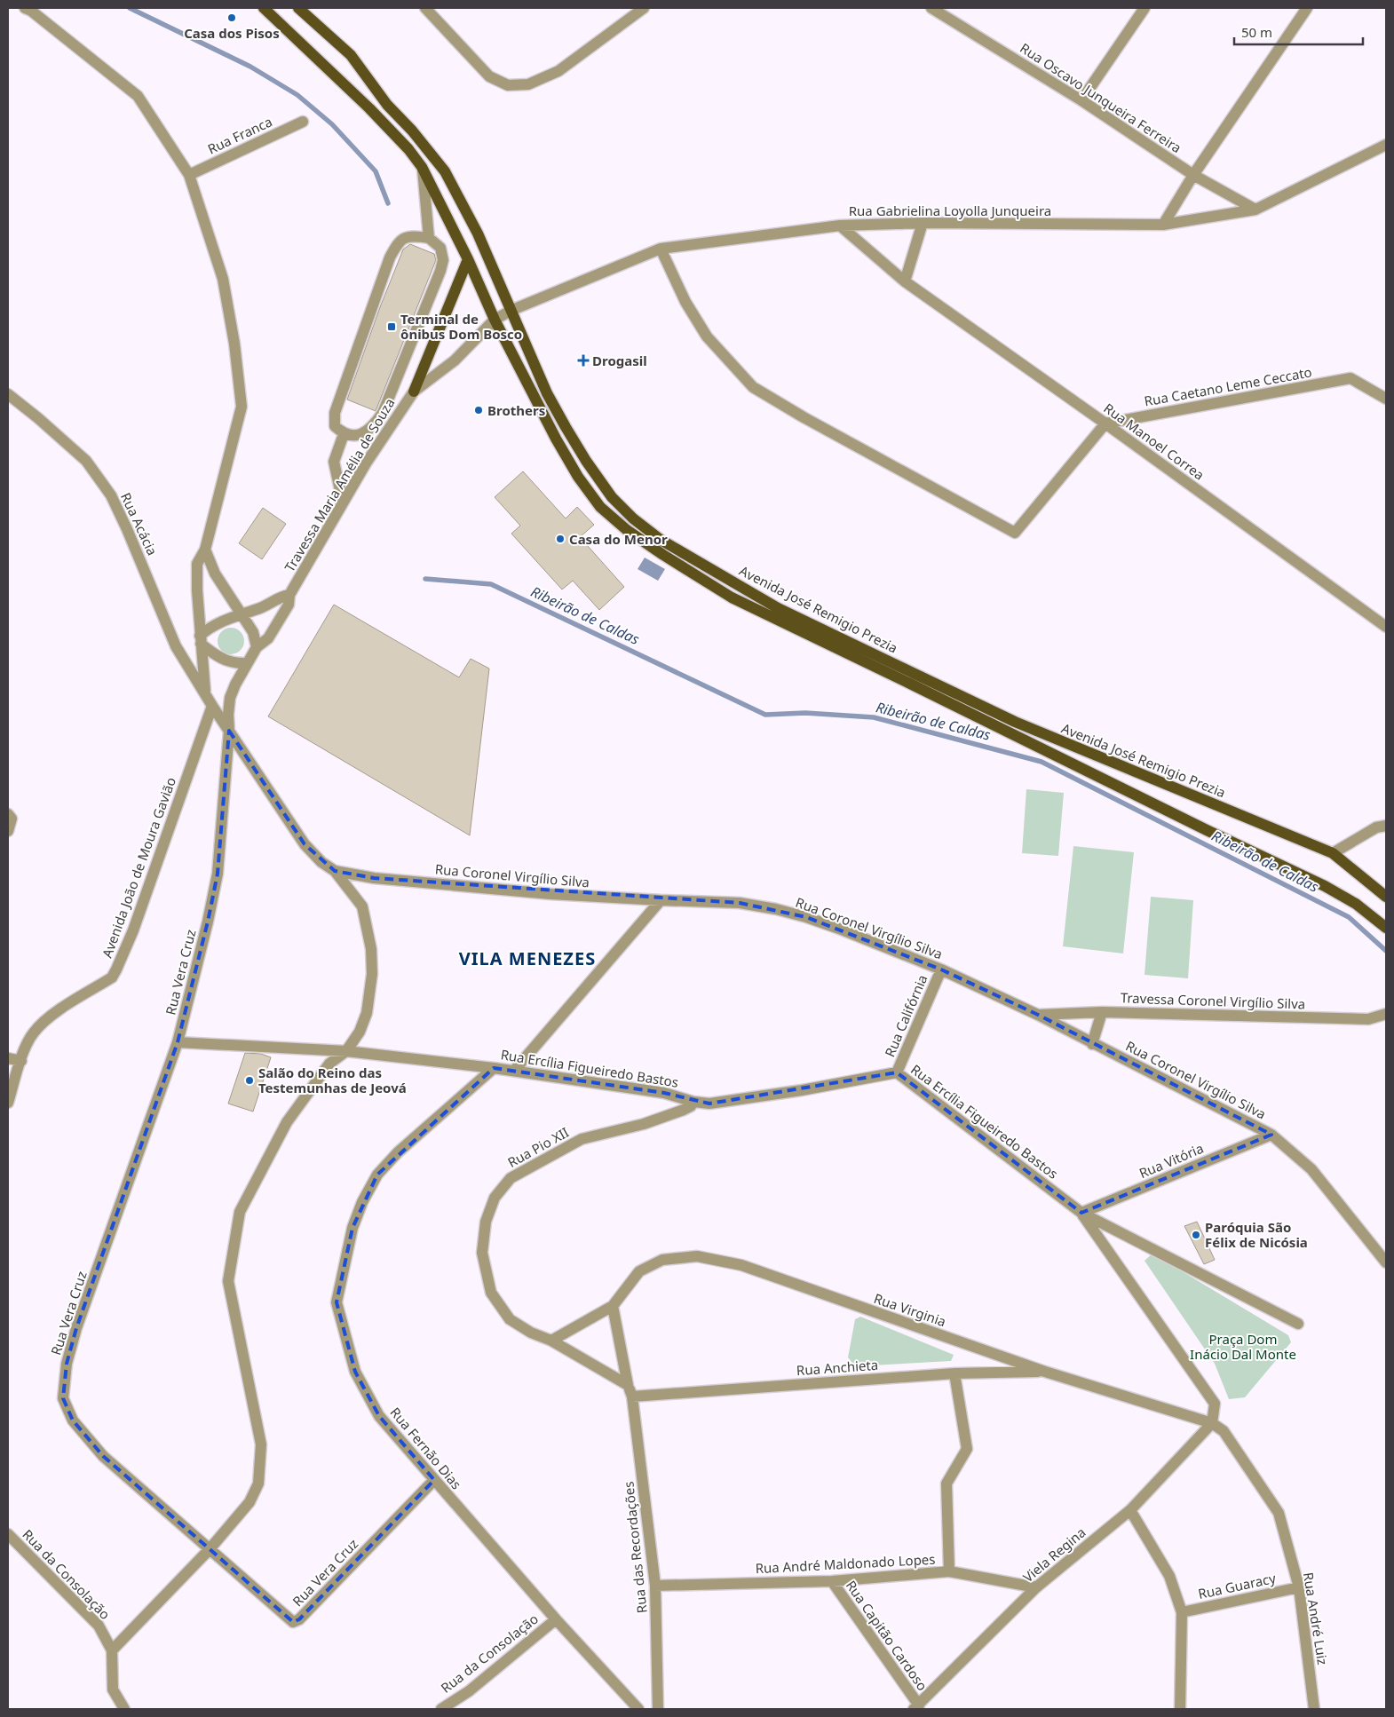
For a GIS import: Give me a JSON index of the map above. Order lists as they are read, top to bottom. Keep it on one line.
{"streets":{"main road":["Avenida José Remigio Prezia"],"street":["Rua Oscavo Junqueira Ferreira","Rua Franca","Rua Gabrielina Loyolla Junqueira","Rua Caetano Leme Ceccato","Rua Manoel Correa","Travessa Maria Amélia de Souza","Rua Acácia","Avenida João de Moura Gavião","Rua Coronel Virgílio Silva","Rua Vera Cruz","Travessa Coronel Virgílio Silva","Rua Califórnia","Rua Ercília Figueiredo Bastos","Rua Pio XII","Rua Vitória","Rua Virginia","Rua Anchieta","Rua Fernão Dias","Rua das Recordações","Viela Regina","Rua André Maldonado Lopes","Rua da Consolação","Rua Guaracy","Rua André Luiz","Rua Capitão Cardoso"]},"crossings":[["Rua Oscavo Junqueira Ferreira","Rua Gabrielina Loyolla Junqueira"],["Rua Gabrielina Loyolla Junqueira","Rua Manoel Correa"],["Rua Gabrielina Loyolla Junqueira","Travessa Maria Amélia de Souza"],["Rua Gabrielina Loyolla Junqueira","Avenida José Remigio Prezia"],["Rua Caetano Leme Ceccato","Rua Manoel Correa"],["Travessa Maria Amélia de Souza","Avenida José Remigio Prezia"],["Travessa Maria Amélia de Souza","Rua Vera Cruz"],["Rua Acácia","Rua Coronel Virgílio Silva"],["Avenida João de Moura Gavião","Rua Coronel Virgílio Silva"],["Rua Coronel Virgílio Silva","Rua Vera Cruz"],["Rua Coronel Virgílio Silva","Travessa Coronel Virgílio Silva"],["Rua Coronel Virgílio Silva","Rua Califórnia"],["Rua Coronel Virgílio Silva","Rua Vitória"],["Rua Vera Cruz","Rua Ercília Figueiredo Bastos"],["Rua Vera Cruz","Rua Fernão Dias"],["Rua Califórnia","Rua Ercília Figueiredo Bastos"],["Rua Ercília Figueiredo Bastos","Rua Pio XII"],["Rua Ercília Figueiredo Bastos","Rua Vitória"],["Rua Ercília Figueiredo Bastos","Rua Fernão Dias"],["Rua Pio XII","Rua das Recordações"],["Rua Virginia","Rua Anchieta"],["Rua Virginia","Rua das Recordações"],["Rua Virginia","Viela Regina"],["Rua Virginia","Rua André Luiz"],["Rua Anchieta","Rua das Recordações"],["Rua Fernão Dias","Rua da Consolação"],["Rua das Recordações","Rua André Maldonado Lopes"],["Viela Regina","Rua André Maldonado Lopes"],["Viela Regina","Rua André Luiz"],["Viela Regina","Rua Capitão Cardoso"],["Rua André Maldonado Lopes","Rua Capitão Cardoso"],["Rua Guaracy","Rua André Luiz"]],"districts":["VILA MENEZES"],"water":["Ribeirão de Caldas"],"parks":["Praça Dom Inácio Dal Monte"],"places":{"other":["Casa dos Pisos","Brothers","Casa do Menor","Salão do Reino das Testemunhas de Jeová","Paróquia São Félix de Nicósia"],"transit":["Terminal de ônibus Dom Bosco"],"health":["Drogasil"]},"scale_bar":"50 m"}
